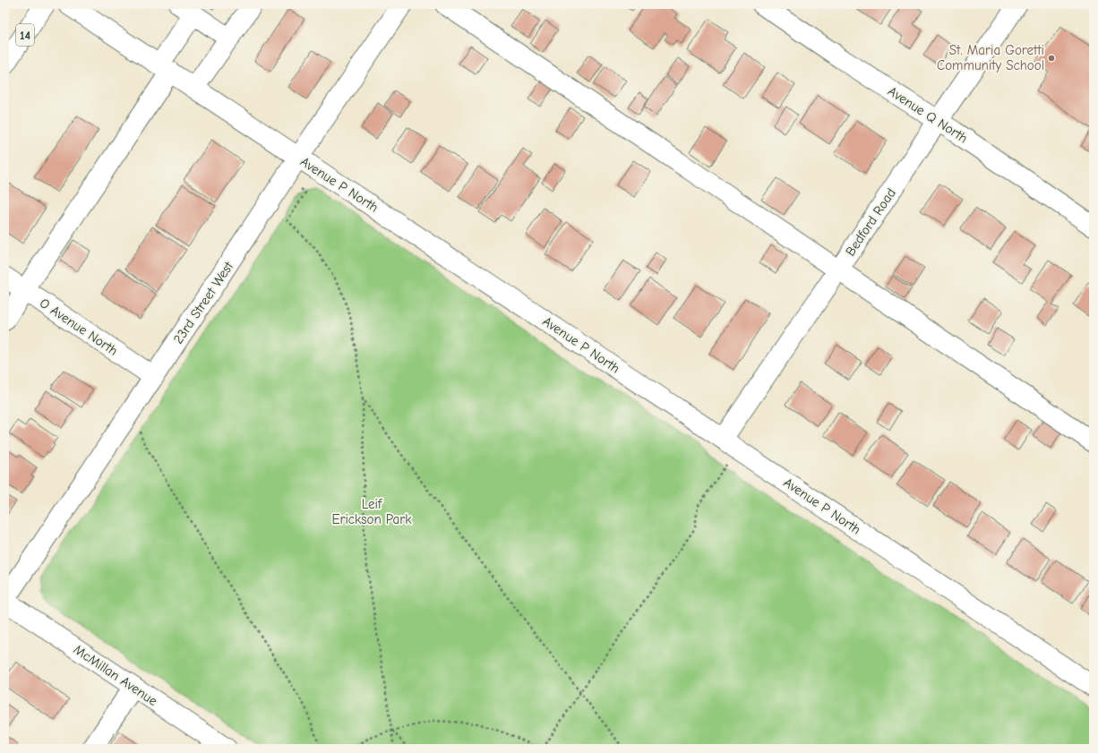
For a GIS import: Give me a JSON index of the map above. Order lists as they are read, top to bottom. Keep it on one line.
{"streets":{"street":["14","Avenue Q North","Avenue P North","Bedford Road","23rd Street West","O Avenue North","McMillan Avenue"]},"crossings":[["Avenue Q North","Bedford Road"],["Avenue P North","Bedford Road"],["Avenue P North","23rd Street West"],["23rd Street West","O Avenue North"],["23rd Street West","McMillan Avenue"]],"parks":["Leif Erickson Park"],"places":["St. Maria Goretti Community School"]}
